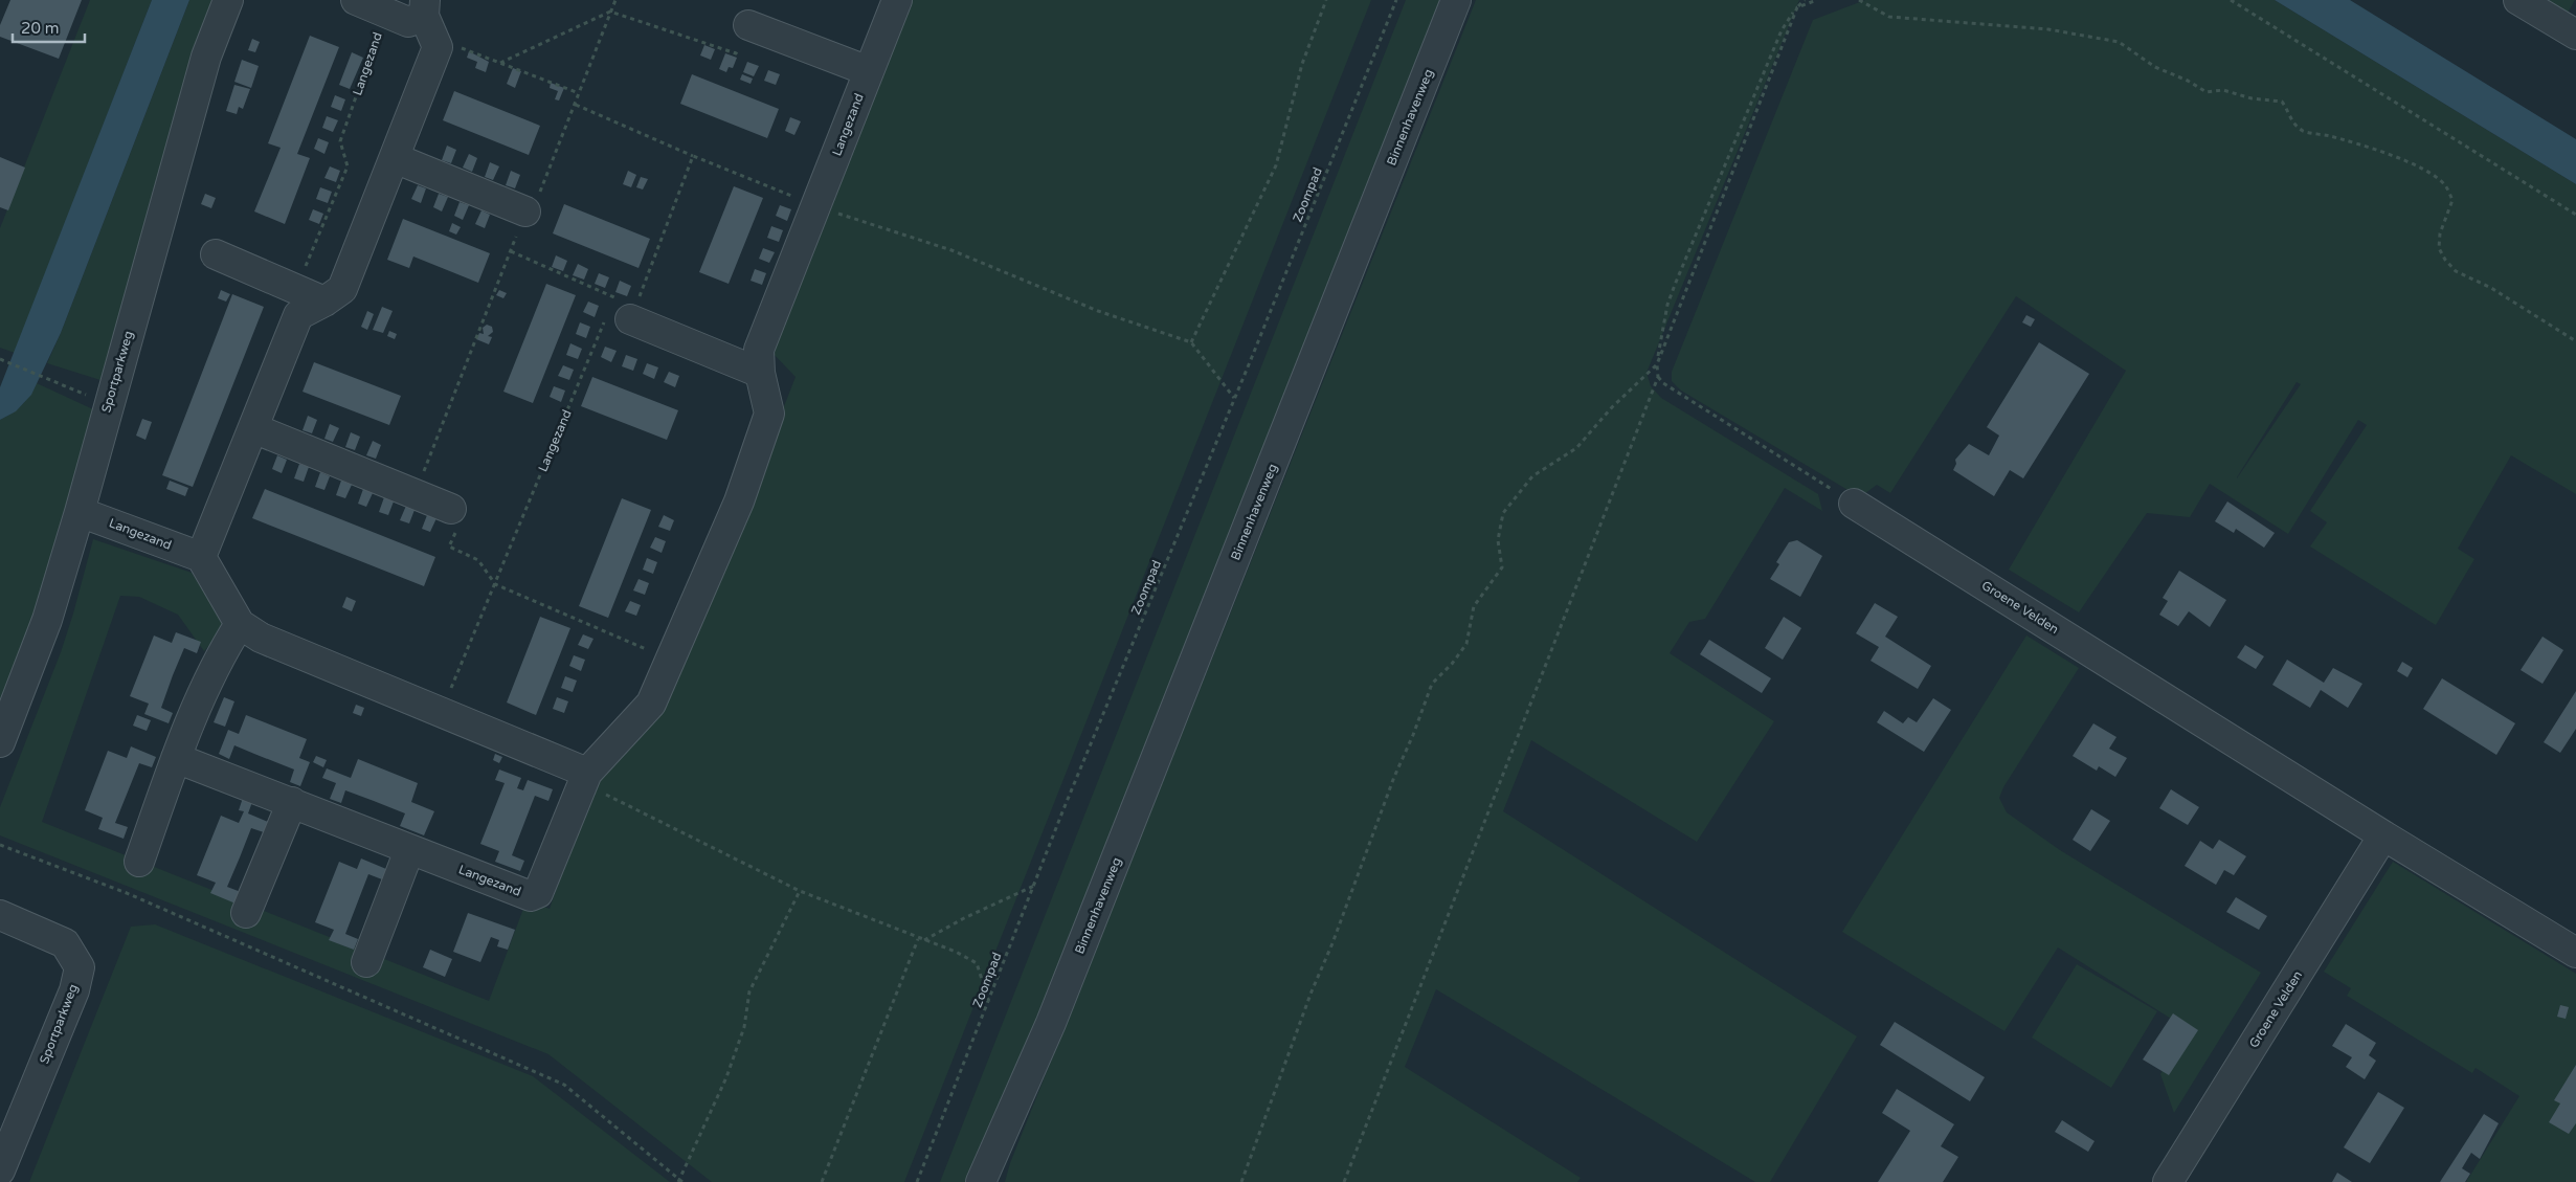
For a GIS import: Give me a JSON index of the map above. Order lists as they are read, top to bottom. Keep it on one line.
{"streets":{"street":["Langezand","Binnenhavenweg","Sportparkweg","Groene Velden"],"path":["Zoompad"]},"crossings":[["Langezand","Sportparkweg"]],"scale_bar":"20 m"}
